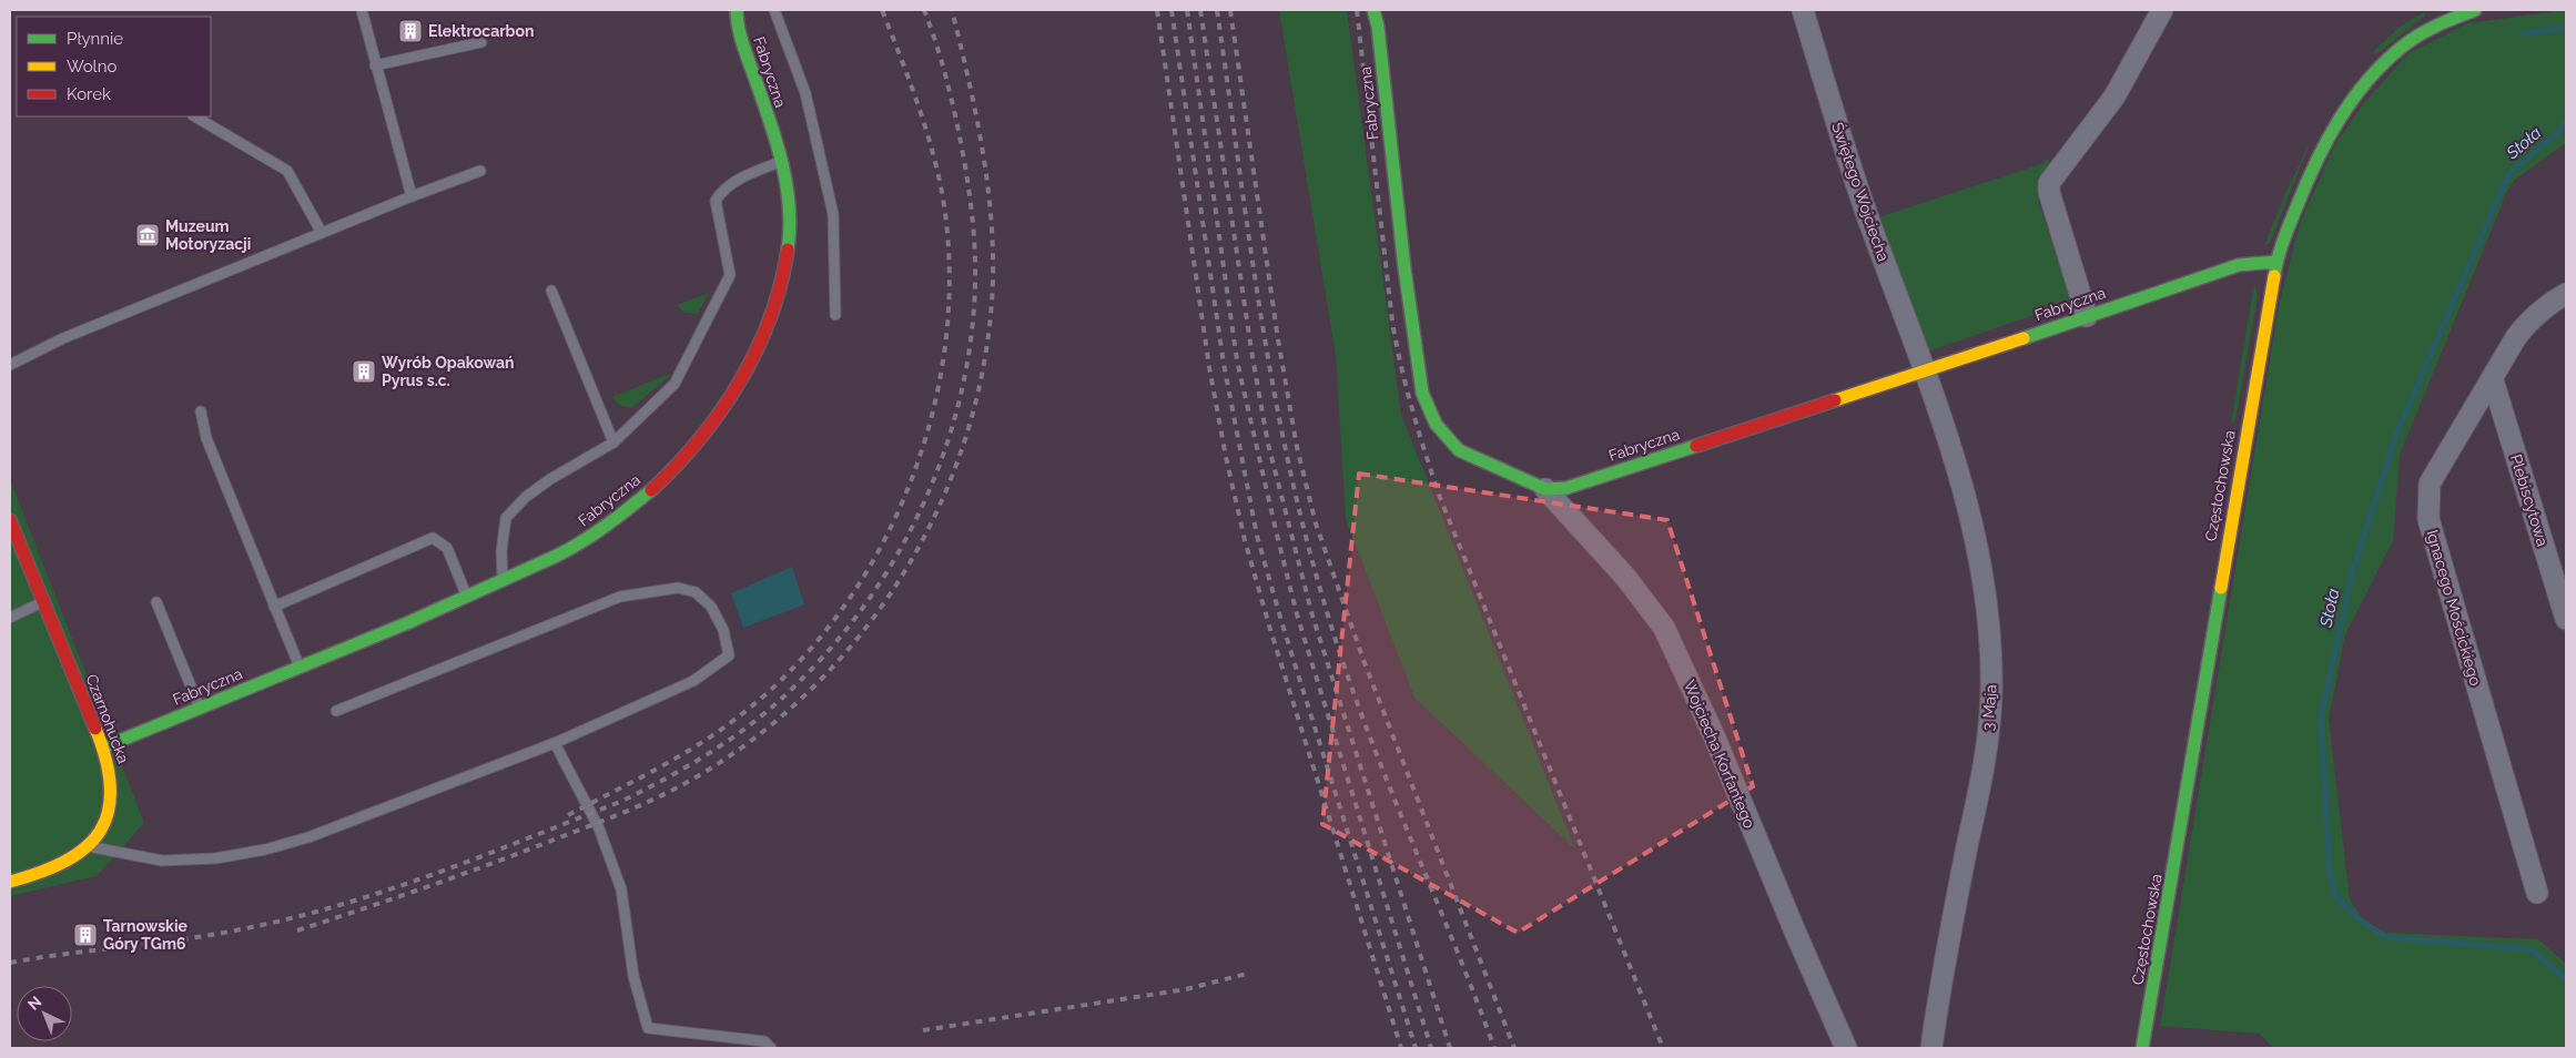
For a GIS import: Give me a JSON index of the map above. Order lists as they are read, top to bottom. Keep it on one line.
{"streets":{"street":["Fabryczna","Świętego Wojciecha","Częstochowska","Plebiscytowa","Ignacego Mościckiego","3 Maja","Czarnohucka","Wojciecha Korfantego"]},"crossings":[["Fabryczna","Świętego Wojciecha"],["Fabryczna","Częstochowska"],["Fabryczna","3 Maja"],["Fabryczna","Czarnohucka"],["Fabryczna","Wojciecha Korfantego"],["Świętego Wojciecha","3 Maja"],["Plebiscytowa","Ignacego Mościckiego"]],"water":["Stoła"],"places":{"building":["Elektrocarbon","Wyrób Opakowań Pyrus s.c.","Tarnowskie Góry TGm6"],"museum":["Muzeum Motoryzacji"]},"legend":["Płynnie","Wolno","Korek"],"north":"top left"}
